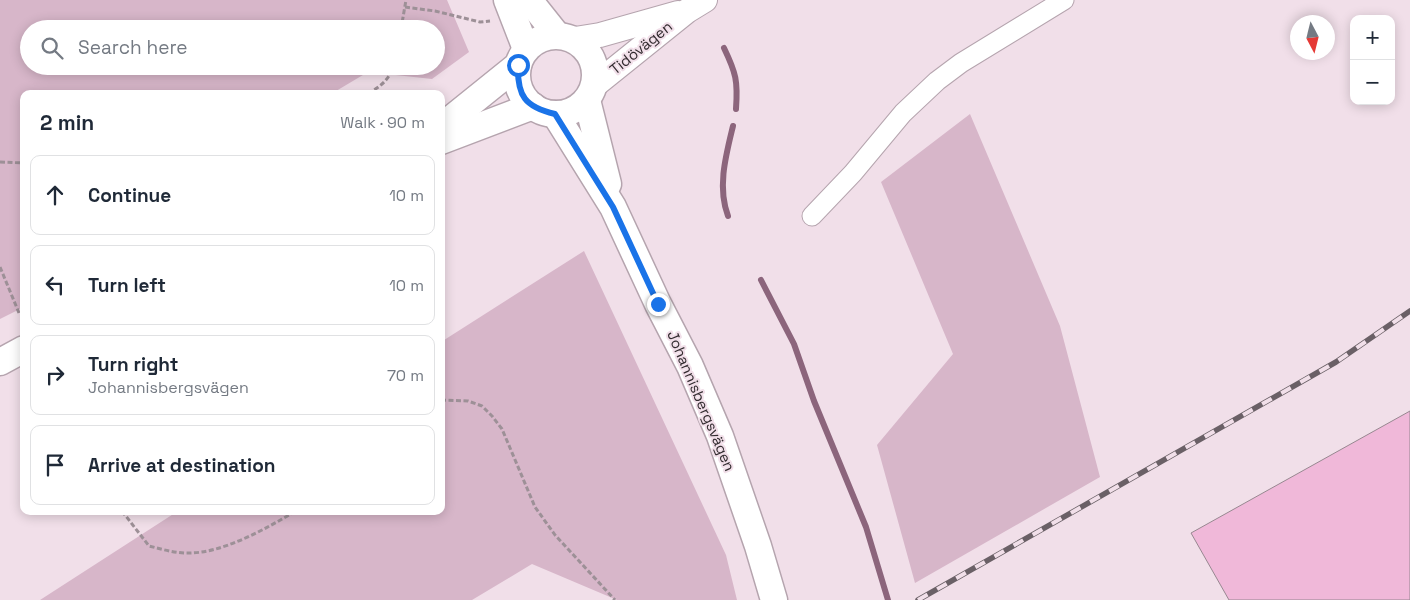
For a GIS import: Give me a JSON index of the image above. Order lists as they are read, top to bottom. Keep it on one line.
{"streets":{"main road":["Johannisbergsvägen"],"street":["Tidövägen"]},"crossings":[["Tidövägen","Johannisbergsvägen"]],"north":"bottom","page":{"map_buttons":["+","−"],"search":"Search here","heading":["2 min","Walk · 90 m"],"list":[["Continue","10 m"],["Turn left","10 m"],["Turn right","Johannisbergsvägen","70 m"],"Arrive at destination"]}}
